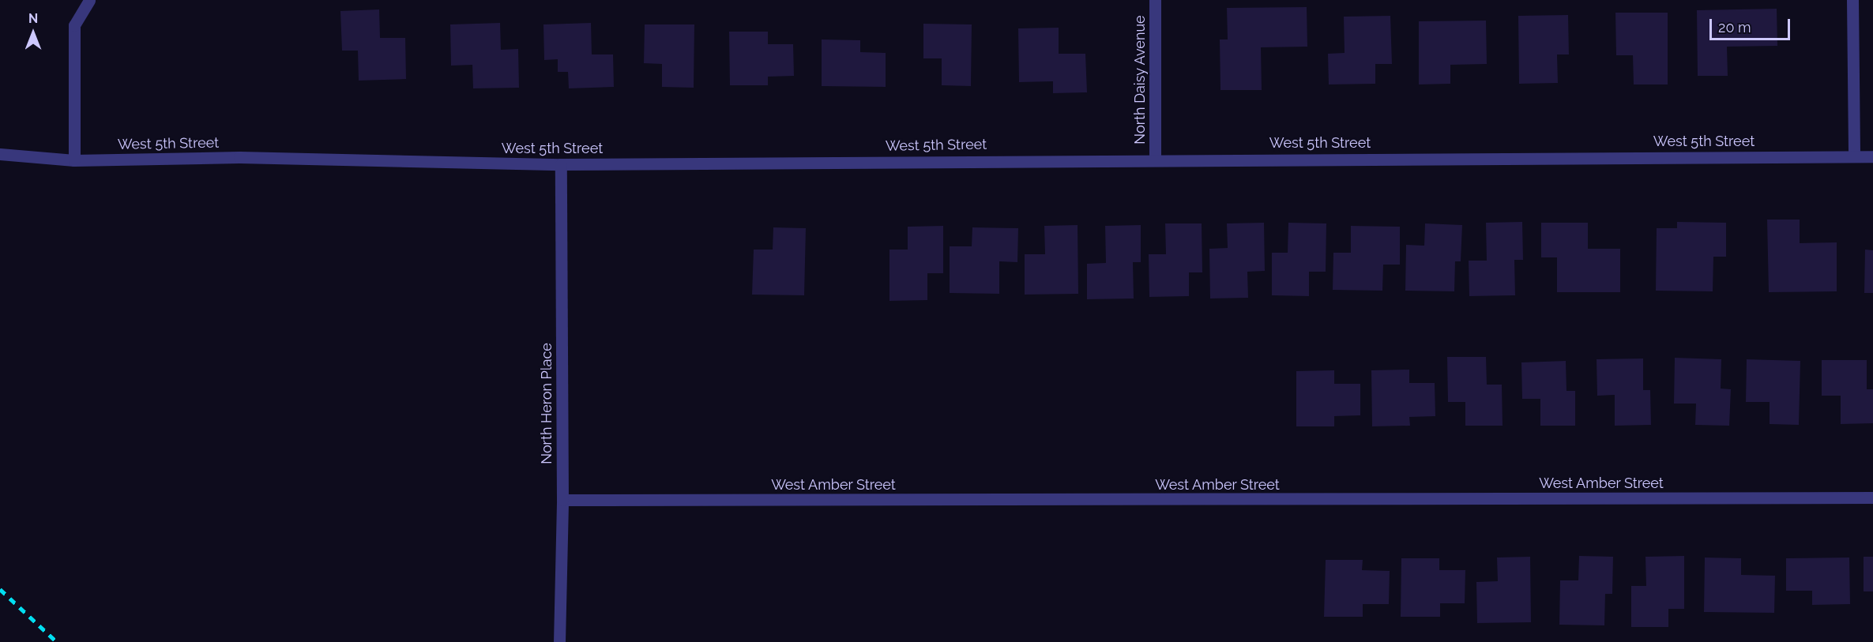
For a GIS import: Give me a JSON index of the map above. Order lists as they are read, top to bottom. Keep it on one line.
{"streets":{"street":["North Daisy Avenue","West 5th Street","North Heron Place","West Amber Street"]},"crossings":[["North Daisy Avenue","West 5th Street"],["West 5th Street","North Heron Place"],["North Heron Place","West Amber Street"]],"scale_bar":"20 m","north":"top"}
